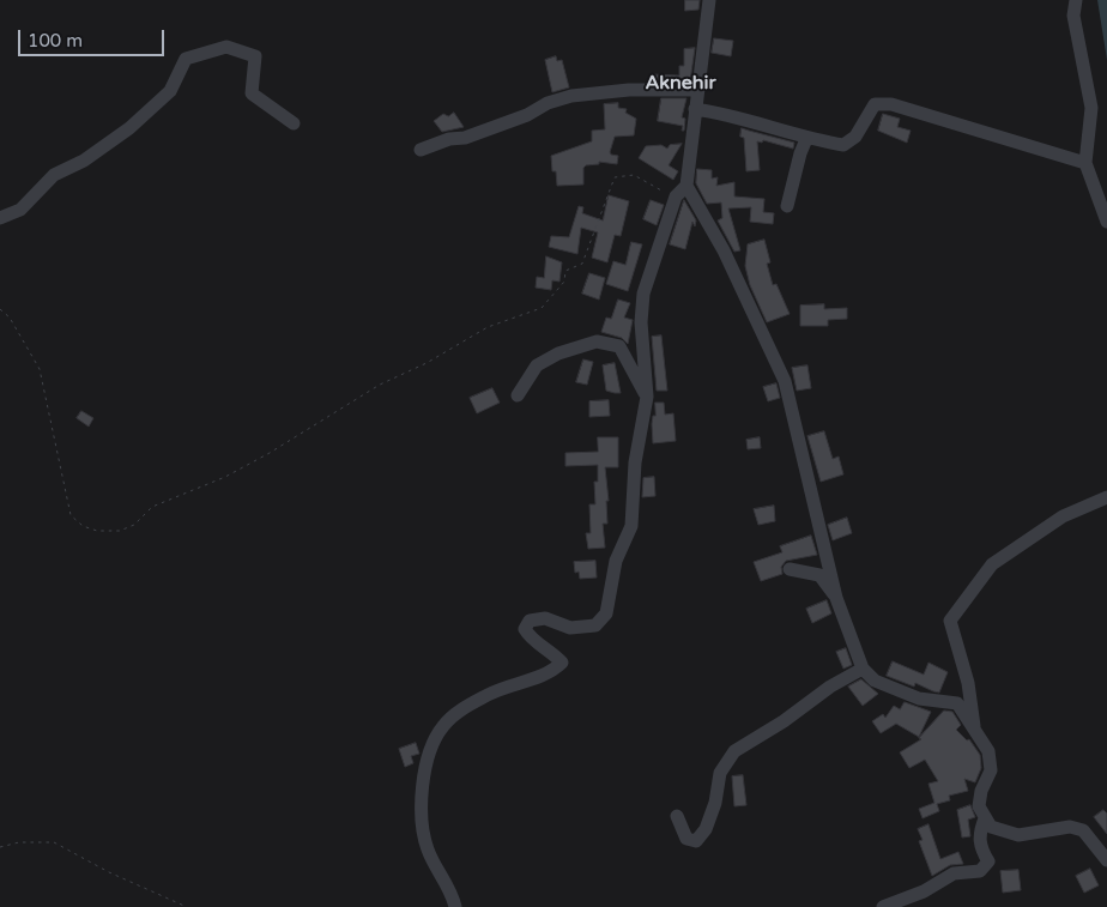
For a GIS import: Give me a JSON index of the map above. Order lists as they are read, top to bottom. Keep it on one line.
{"districts":["Aknehir"],"scale_bar":"100 m"}
